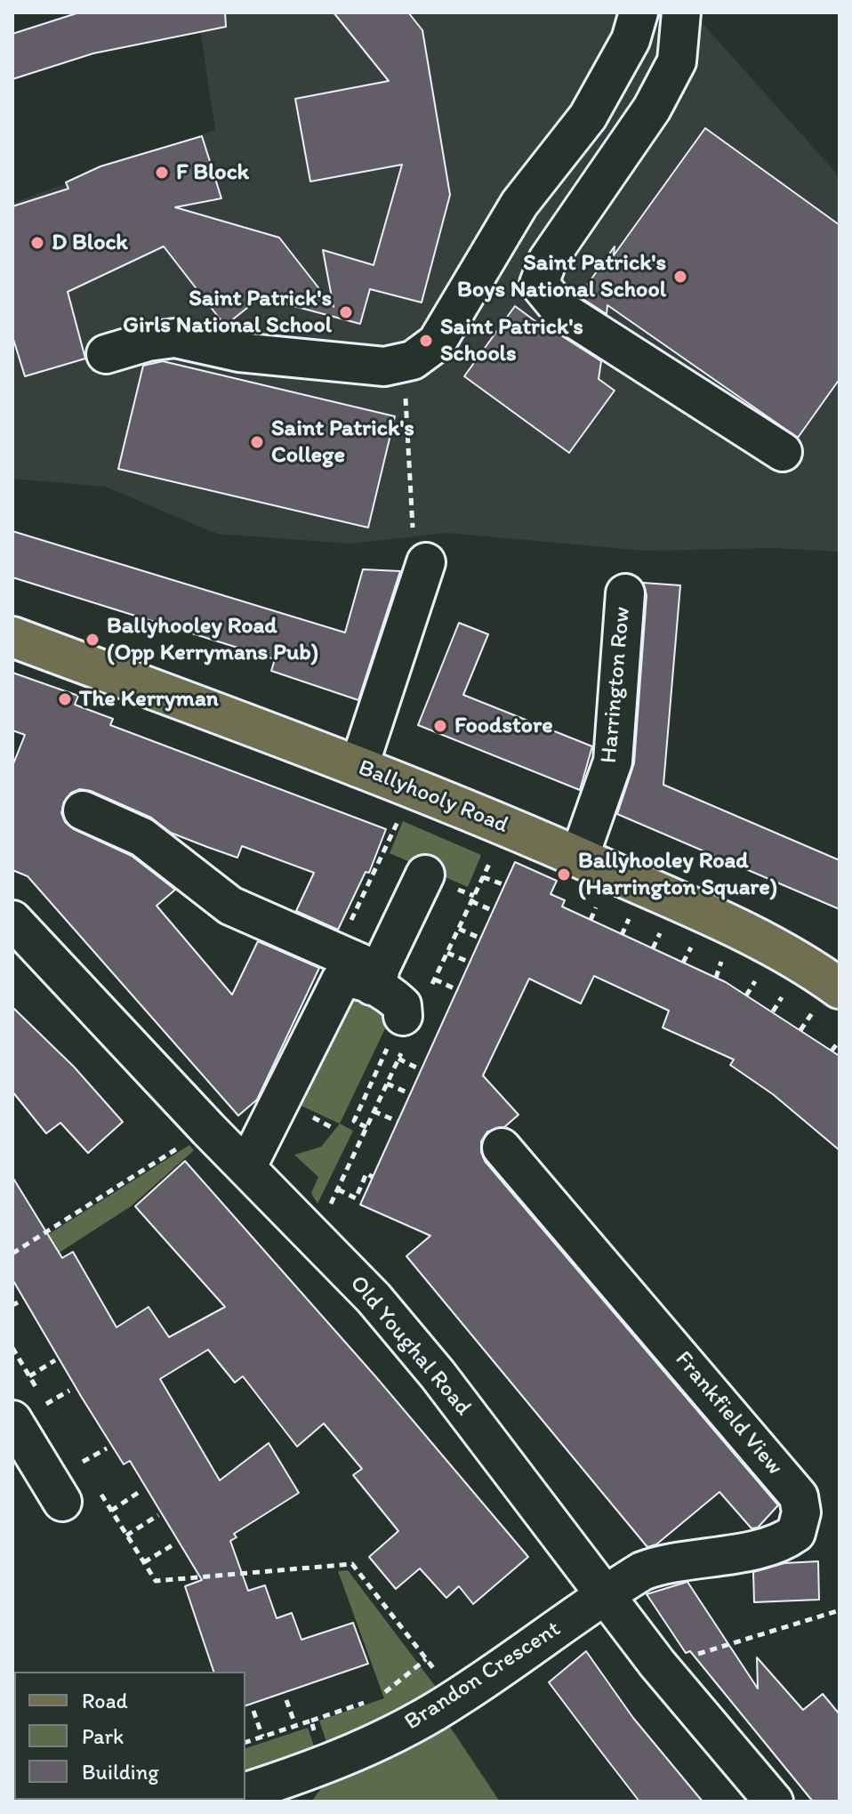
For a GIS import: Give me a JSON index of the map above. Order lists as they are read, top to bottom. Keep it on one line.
{"streets":{"main road":["Ballyhooly Road"],"street":["Harrington Row","Old Youghal Road","Frankfield View","Brandon Crescent"]},"crossings":[["Harrington Row","Ballyhooly Road"],["Old Youghal Road","Frankfield View"],["Old Youghal Road","Brandon Crescent"],["Frankfield View","Brandon Crescent"]],"places":["F Block","D Block","Saint Patrick's Boys National School","Saint Patrick's Girls National School","Saint Patrick's Schools","Saint Patrick's College","Ballyhooley Road (Opp Kerrymans Pub)","The Kerryman","Foodstore","Ballyhooley Road (Harrington Square)"],"legend":["Road","Park","Building"]}
